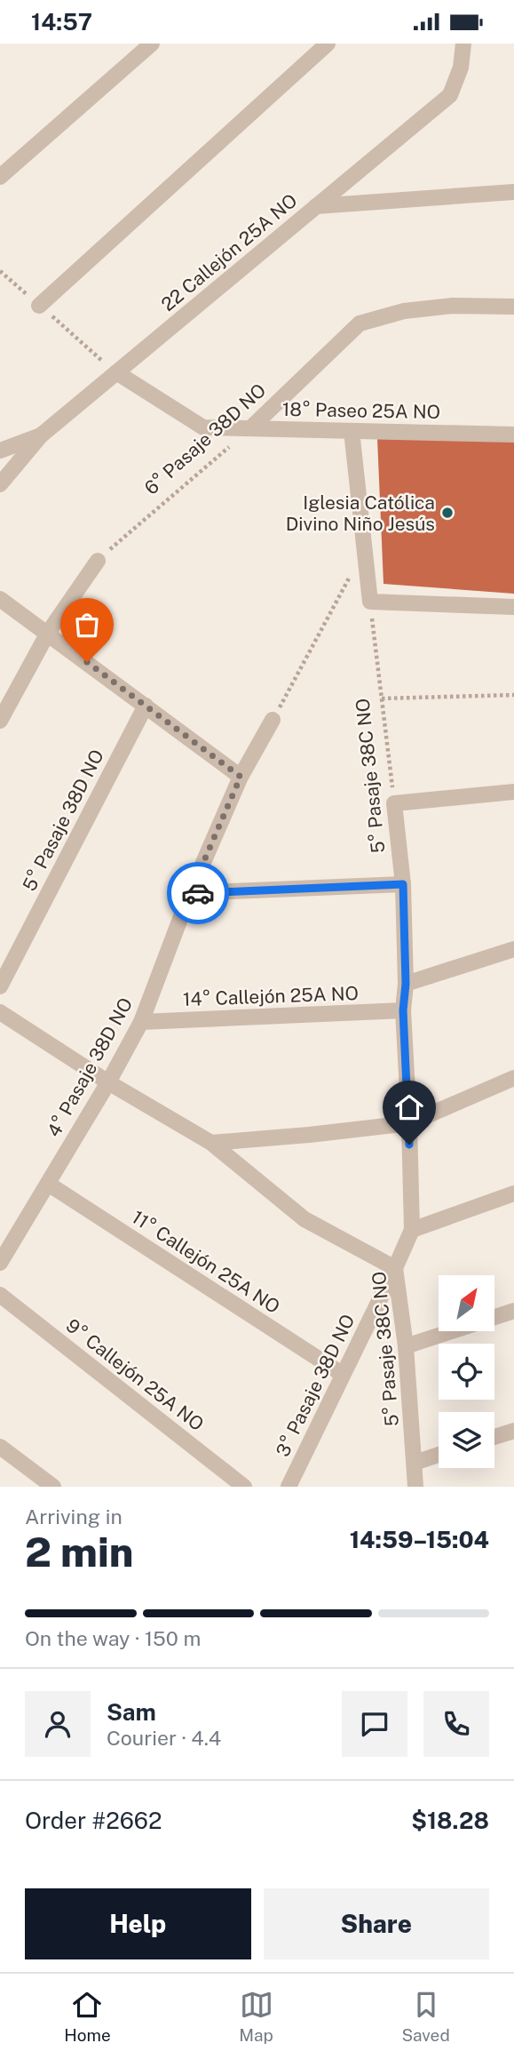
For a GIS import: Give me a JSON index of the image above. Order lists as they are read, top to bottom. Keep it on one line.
{"streets":{"street":["22 Callejón 25A NO","18° Paseo 25A NO","6° Pasaje 38D NO","5° Pasaje 38C NO","5° Pasaje 38D NO","14° Callejón 25A NO","4° Pasaje 38D NO","11° Callejón 25A NO","9° Callejón 25A NO","3° Pasaje 38D NO"]},"crossings":[["22 Callejón 25A NO","18° Paseo 25A NO"],["18° Paseo 25A NO","6° Pasaje 38D NO"],["5° Pasaje 38C NO","14° Callejón 25A NO"],["5° Pasaje 38C NO","3° Pasaje 38D NO"],["14° Callejón 25A NO","4° Pasaje 38D NO"],["4° Pasaje 38D NO","11° Callejón 25A NO"],["11° Callejón 25A NO","3° Pasaje 38D NO"]],"places":["Iglesia Católica Divino Niño Jesús"],"north":"top right","page":{"status":"14:57","heading":["2 min","Arriving in","14:59–15:04"],"panel":["Sam","Courier · 4.4","Order #2662","$18.28"],"bar":"On the way · 150 m","buttons":["Help","Share"],"tabs":["Home","Map","Saved"]}}
